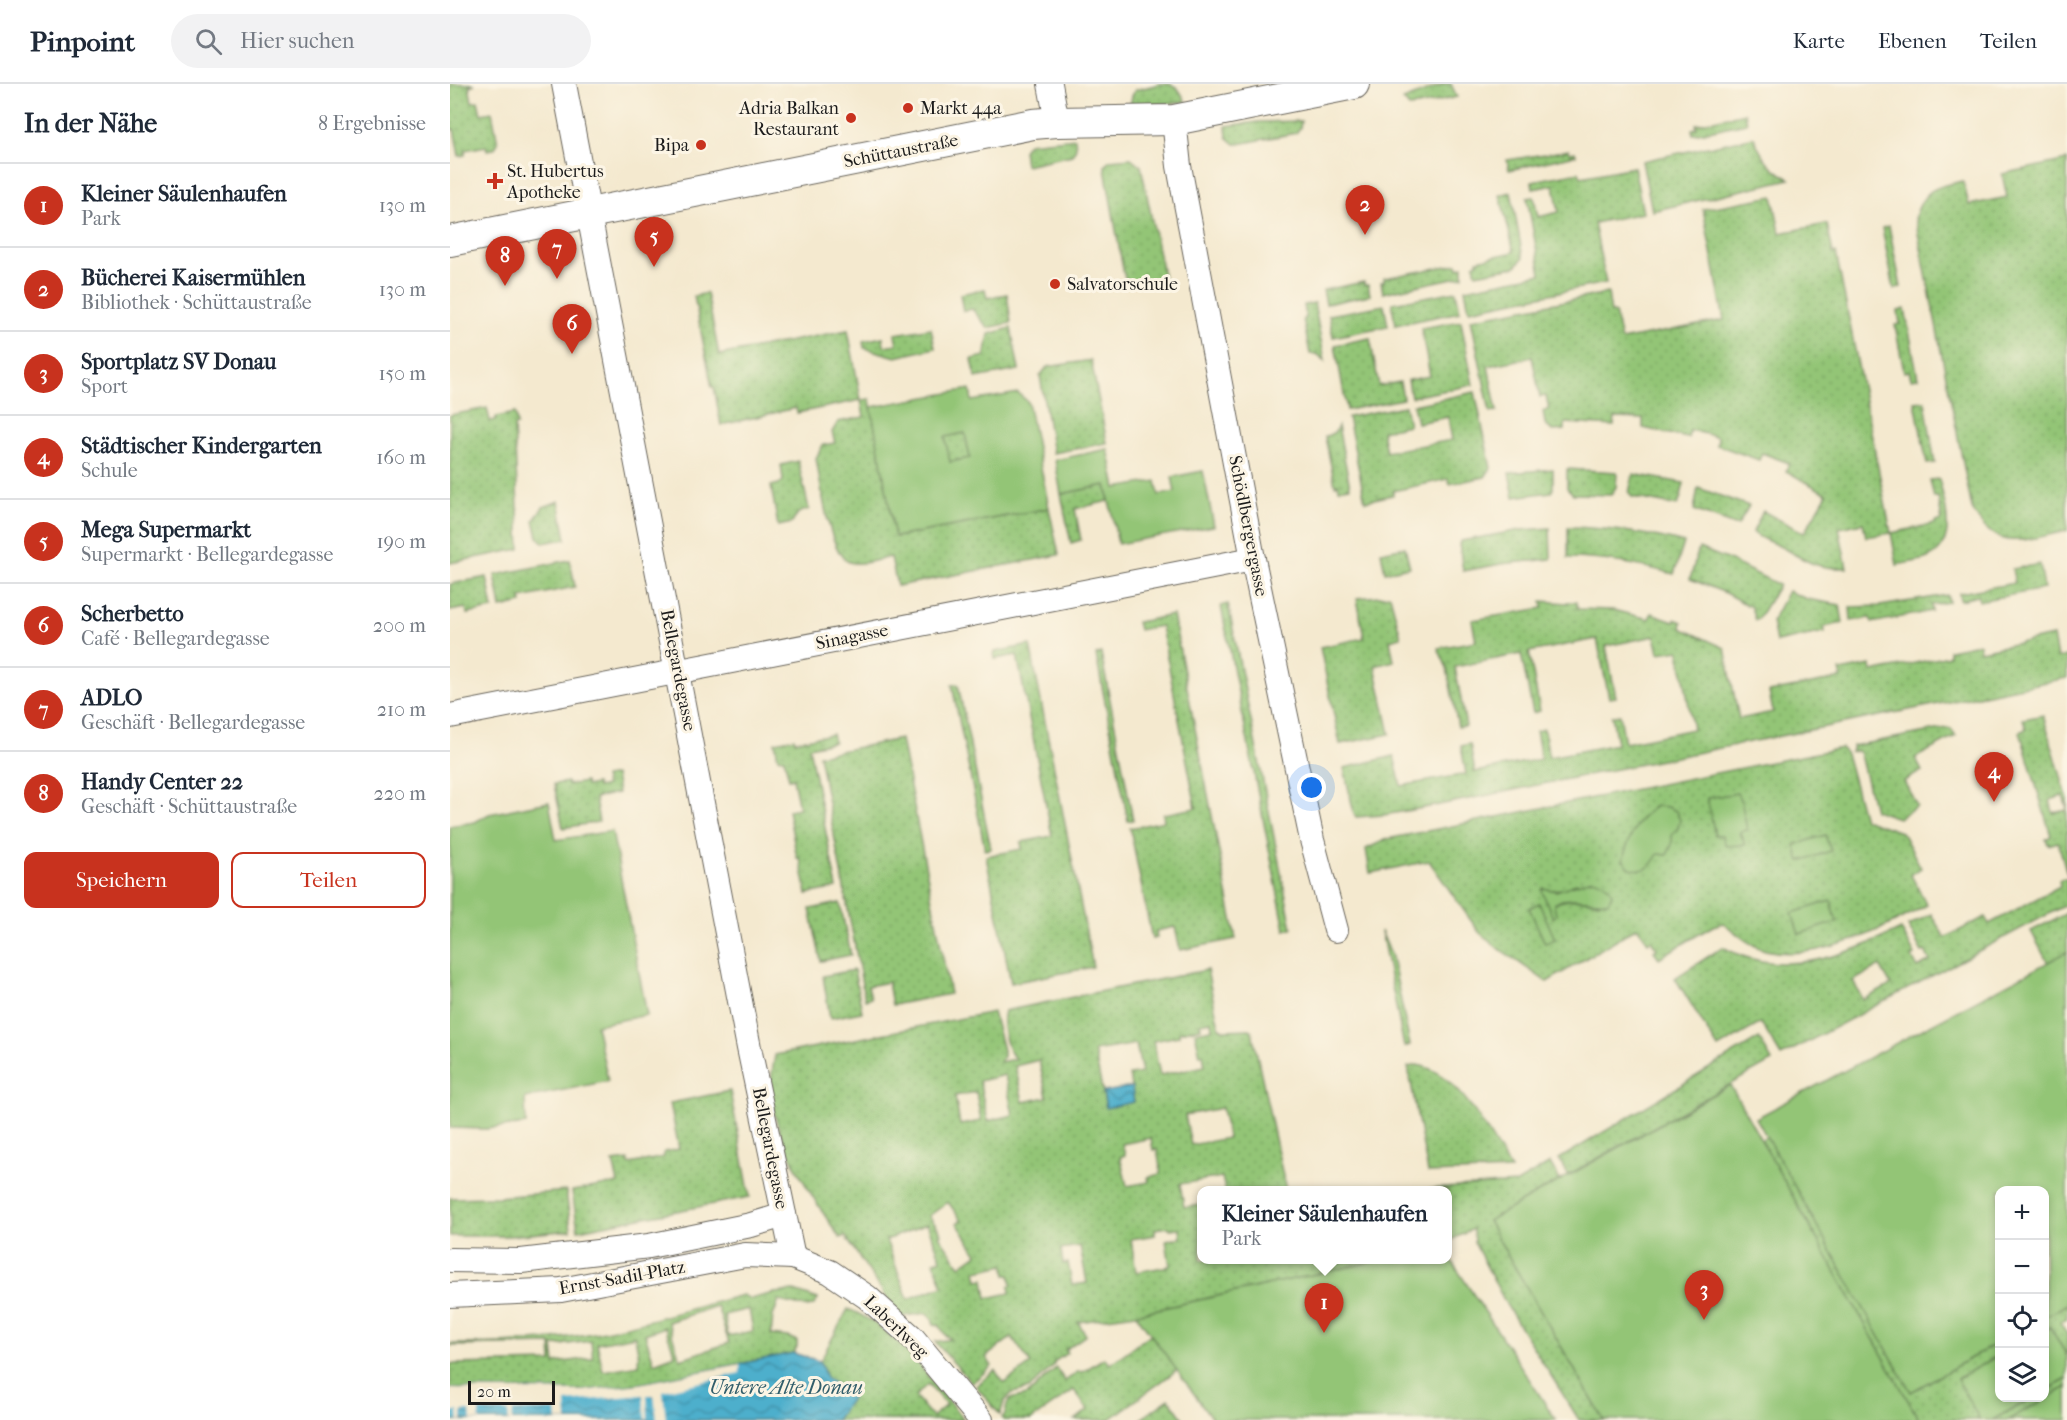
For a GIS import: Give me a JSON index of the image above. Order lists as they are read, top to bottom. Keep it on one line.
{"streets":{"street":["Schüttaustraße","Schödlbergergasse","Sinagasse","Bellegardegasse","Ernst-Sadil-Platz","Laberlweg"]},"crossings":[["Schüttaustraße","Schödlbergergasse"],["Schüttaustraße","Bellegardegasse"],["Schödlbergergasse","Sinagasse"],["Sinagasse","Bellegardegasse"],["Bellegardegasse","Ernst-Sadil-Platz"],["Bellegardegasse","Laberlweg"],["Ernst-Sadil-Platz","Laberlweg"]],"water":["Untere Alte Donau"],"places":{"other":["Markt 44a","Adria Balkan Restaurant","Bipa","Salvatorschule"],"health":["St. Hubertus Apotheke"]},"scale_bar":"20 m","page":{"header":"Pinpoint","search":"Hier suchen","nav":["Karte","Ebenen","Teilen"],"heading":["In der Nähe","8 Ergebnisse"],"list":[{"mark":"1","name":"Kleiner Säulenhaufen","note":"Park","value":"130 m"},{"mark":"2","name":"Bücherei Kaisermühlen","note":"Bibliothek · Schüttaustraße","value":"130 m"},{"mark":"3","name":"Sportplatz SV Donau","note":"Sport","value":"150 m"},{"mark":"4","name":"Städtischer Kindergarten","note":"Schule","value":"160 m"},{"mark":"5","name":"Mega Supermarkt","note":"Supermarkt · Bellegardegasse","value":"190 m"},{"mark":"6","name":"Scherbetto","note":"Café · Bellegardegasse","value":"200 m"},{"mark":"7","name":"ADLO","note":"Geschäft · Bellegardegasse","value":"210 m"},{"mark":"8","name":"Handy Center 22","note":"Geschäft · Schüttaustraße","value":"220 m"}],"pins":["2","5","7","8","6","4","3","1"],"buttons":["Speichern","Teilen"],"map_buttons":["+","−"],"popup":["Kleiner Säulenhaufen","Park"],"scale":"20 m"}}
